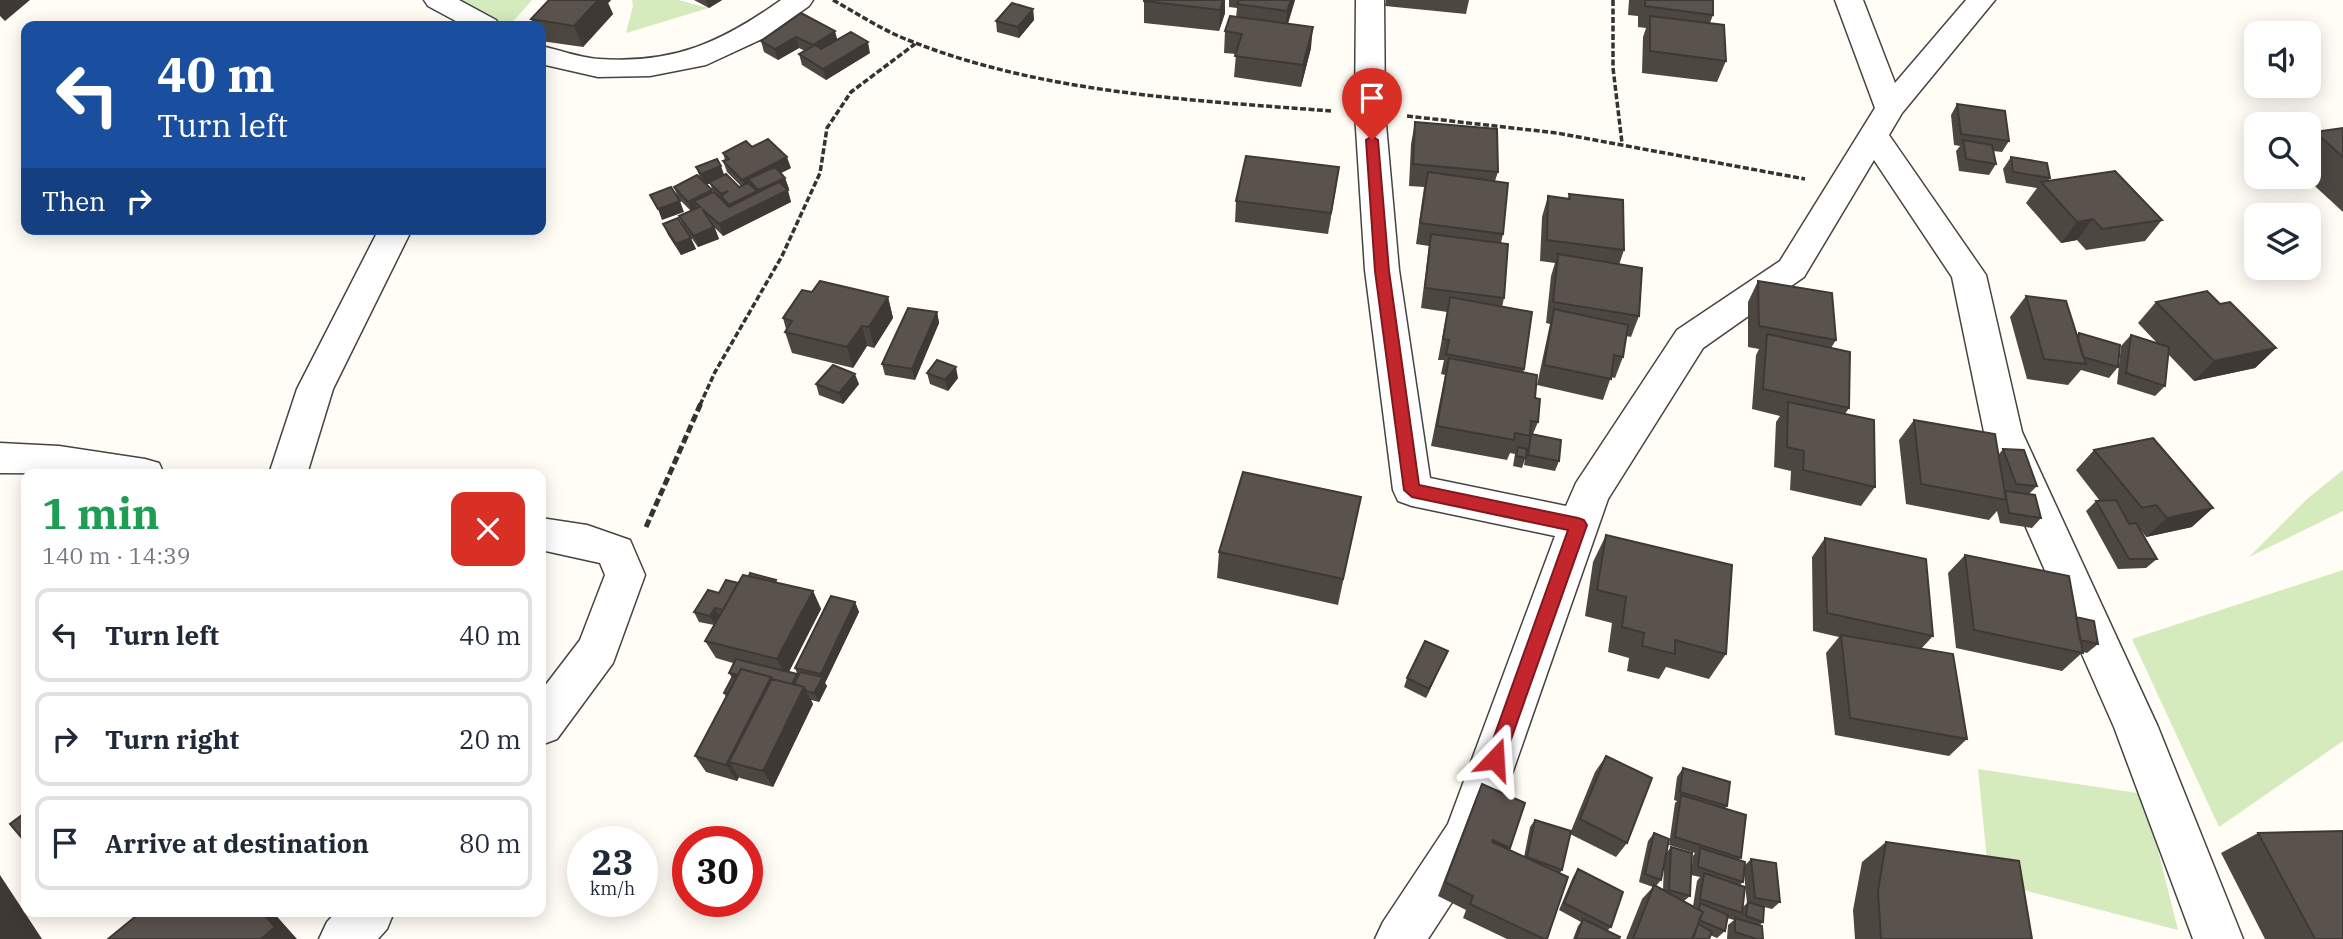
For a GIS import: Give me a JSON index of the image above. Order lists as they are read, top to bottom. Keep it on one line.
{"page":{"turn":["40 m","Turn left"],"then":"Then","heading":["1 min","140 m · 14:39"],"list":[{"name":"Turn left","value":"40 m"},{"name":"Turn right","value":"20 m"},{"name":"Arrive at destination","value":"80 m"}],"speed":"23 km/h","limit":"30"}}
